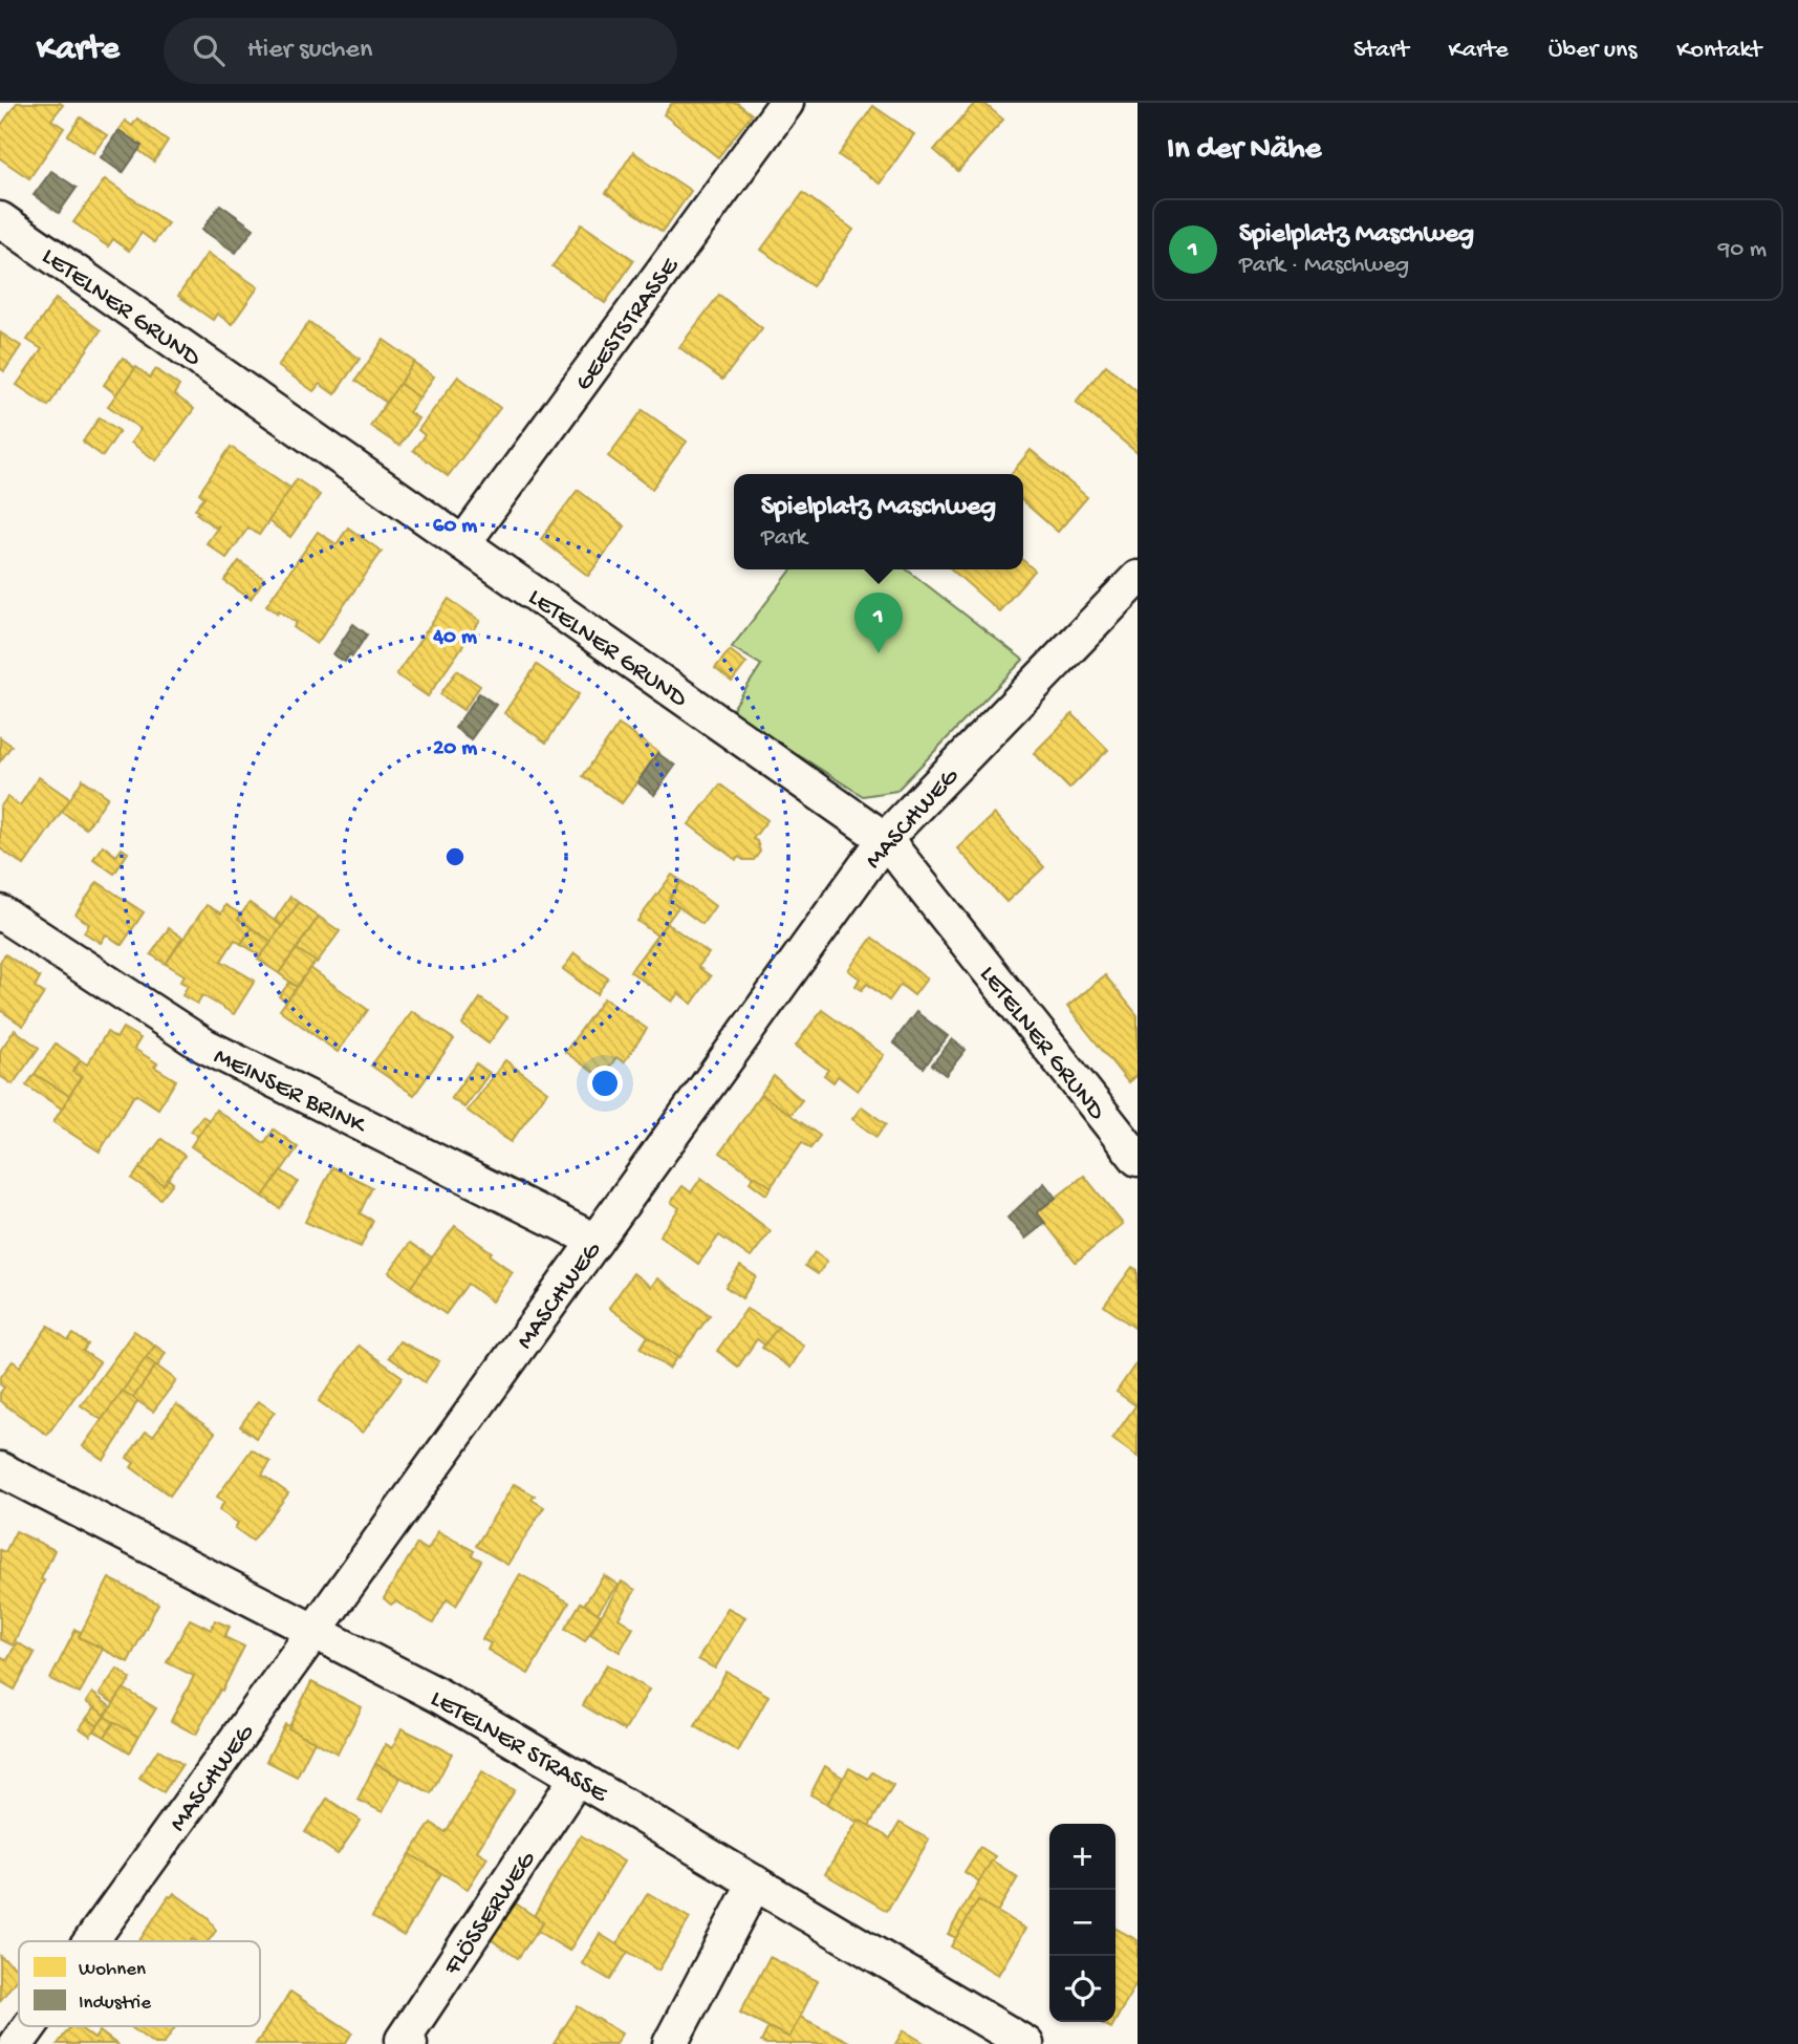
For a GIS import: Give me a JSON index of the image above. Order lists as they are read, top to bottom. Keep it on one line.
{"streets":{"street":["LETELNER GRUND","GEESTSTRASSE","MASCHWEG","MEINSER BRINK","LETELNER STRASSE","FLÖSSERWEG"]},"crossings":[["LETELNER GRUND","GEESTSTRASSE"],["LETELNER GRUND","MASCHWEG"],["MASCHWEG","MEINSER BRINK"],["MASCHWEG","LETELNER STRASSE"],["LETELNER STRASSE","FLÖSSERWEG"]],"legend":["Wohnen","Industrie"],"page":{"header":"Karte","search":"Hier suchen","nav":["Start","Karte","Über uns","Kontakt"],"heading":"In der Nähe","list":[{"mark":"1","name":"Spielplatz Maschweg","note":"Park · Maschweg","value":"90 m"}],"popup":["Spielplatz Maschweg","Park"],"pins":"1","map_buttons":["+","−"]},"rings":["60 m","40 m","20 m"]}
